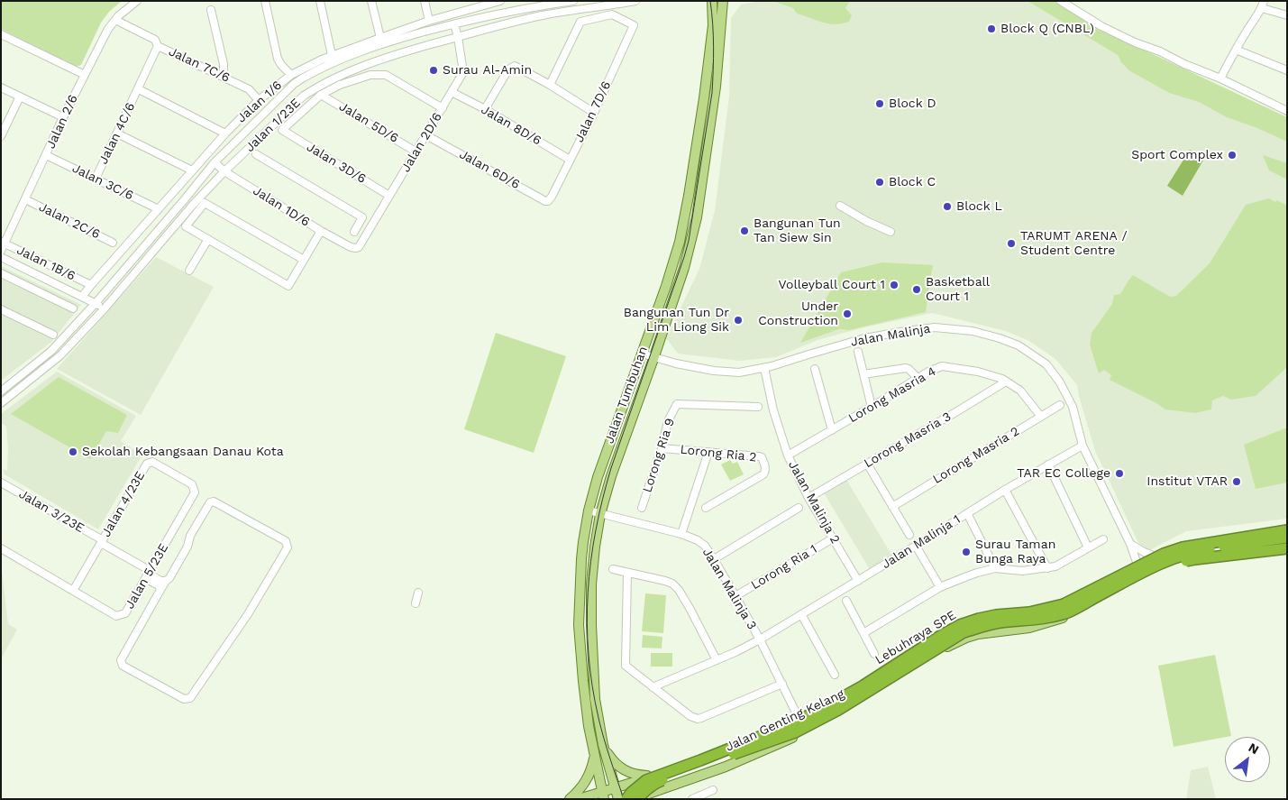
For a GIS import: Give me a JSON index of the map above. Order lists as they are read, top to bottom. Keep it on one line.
{"streets":{"highway":["Lebuhraya SPE"],"main road":["Jalan Tumbuhan","Jalan Genting Kelang"],"street":["Jalan 7C/6","Jalan 1/6","Jalan 7D/6","Jalan 2/6","Jalan 5D/6","Jalan 1/23E","Jalan 8D/6","Jalan 4C/6","Jalan 2D/6","Jalan 3D/6","Jalan 6D/6","Jalan 3C/6","Jalan 1D/6","Jalan 2C/6","Jalan 1B/6","Jalan Malinja","Lorong Masria 4","Lorong Masria 3","Lorong Ria 2","Lorong Ria 9","Lorong Masria 2","Jalan Malinja 2","Jalan 4/23E","Jalan 3/23E","Jalan Malinja 1","Lorong Ria 1","Jalan 5/23E","Jalan Malinja 3"]},"crossings":[["Jalan 7C/6","Jalan 1/6"],["Jalan 7C/6","Jalan 2/6"],["Jalan 7C/6","Jalan 4C/6"],["Jalan 1/6","Jalan 4C/6"],["Jalan 1/6","Jalan 3C/6"],["Jalan 1/6","Jalan 1B/6"],["Jalan 7D/6","Jalan 8D/6"],["Jalan 7D/6","Jalan 6D/6"],["Jalan 2/6","Jalan 3C/6"],["Jalan 2/6","Jalan 2C/6"],["Jalan 2/6","Jalan 1B/6"],["Jalan 5D/6","Jalan 2D/6"],["Jalan 5D/6","Jalan 3D/6"],["Jalan 1/23E","Jalan 2D/6"],["Jalan 1/23E","Jalan 1D/6"],["Jalan 8D/6","Jalan 2D/6"],["Jalan 4C/6","Jalan 3C/6"],["Jalan 2D/6","Jalan 3D/6"],["Jalan 2D/6","Jalan 6D/6"],["Jalan 2D/6","Jalan 1D/6"],["Jalan Malinja","Jalan Tumbuhan"],["Jalan Malinja","Jalan Malinja 2"],["Jalan Malinja","Jalan Malinja 1"],["Jalan Malinja","Jalan Genting Kelang"],["Jalan Tumbuhan","Jalan Malinja 3"],["Jalan Tumbuhan","Jalan Genting Kelang"],["Lorong Masria 4","Lorong Masria 3"],["Lorong Masria 4","Lorong Masria 2"],["Lorong Masria 4","Jalan Malinja 2"],["Lorong Masria 3","Jalan Malinja 2"],["Lorong Ria 2","Lorong Ria 9"],["Jalan Malinja 2","Jalan Malinja 1"],["Jalan Malinja 2","Lorong Ria 1"],["Jalan 4/23E","Jalan 3/23E"],["Jalan 4/23E","Jalan 5/23E"],["Jalan 3/23E","Jalan 5/23E"],["Jalan Malinja 1","Jalan Malinja 3"],["Lorong Ria 1","Jalan Malinja 3"],["Jalan Malinja 3","Jalan Genting Kelang"],["Lebuhraya SPE","Jalan Genting Kelang"]],"places":["Block Q (CNBL)","Surau Al-Amin","Block D","Sport Complex","Block C","Block L","Bangunan Tun Tan Siew Sin","TARUMT ARENA / Student Centre","Volleyball Court 1","Basketball Court 1","Under Construction","Bangunan Tun Dr Lim Liong Sik","Sekolah Kebangsaan Danau Kota","TAR EC College","Institut VTAR","Surau Taman Bunga Raya"],"north":"top right"}
